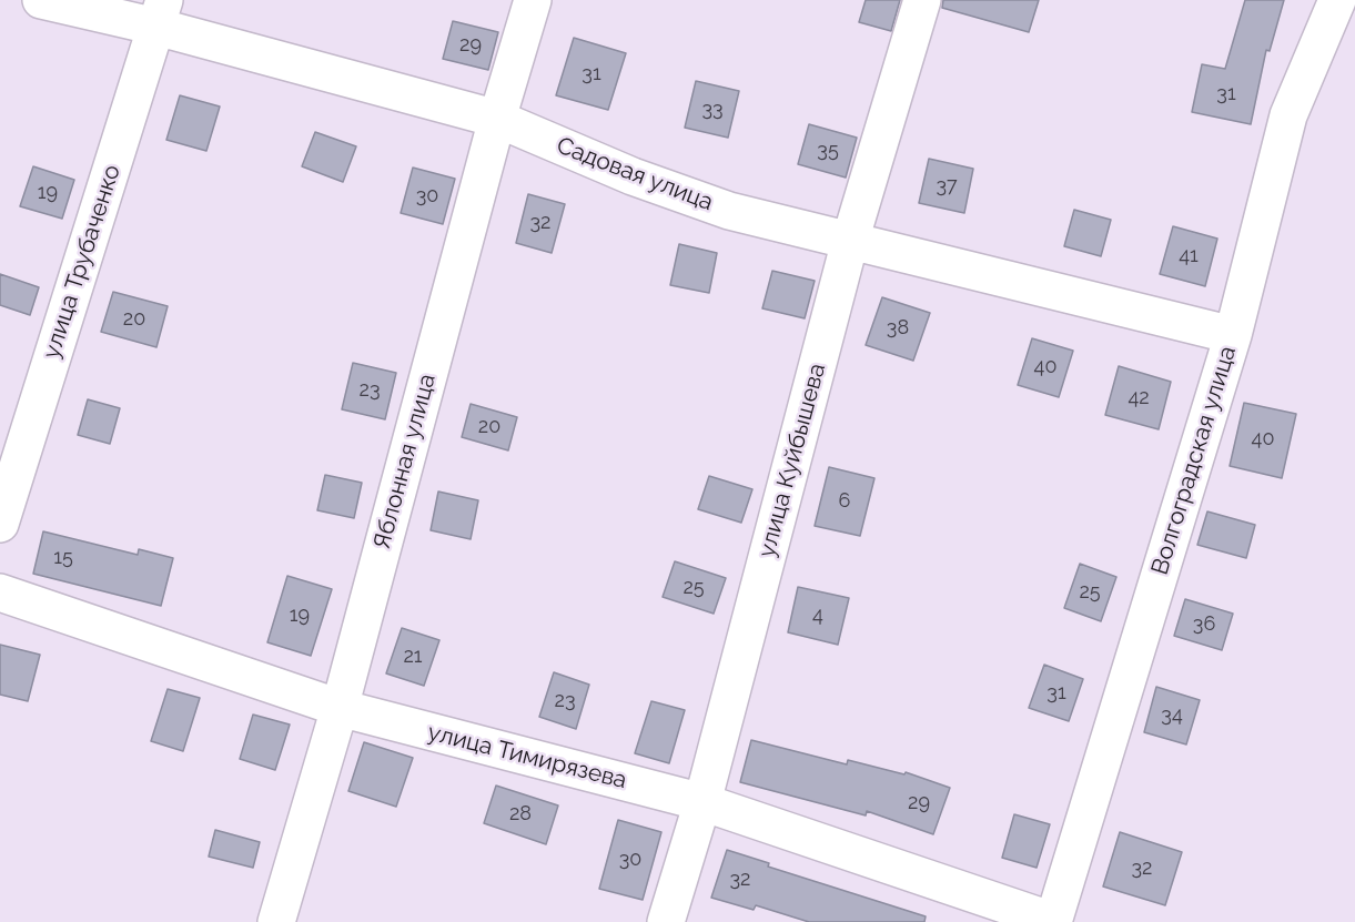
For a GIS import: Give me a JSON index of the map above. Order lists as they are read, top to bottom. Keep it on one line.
{"streets":{"street":["Садовая улица","улица Трубаченко","улица Куйбышева","Волгоградская улица","Яблонная улица","улица Тимирязева"]},"crossings":[["Садовая улица","улица Трубаченко"],["Садовая улица","улица Куйбышева"],["Садовая улица","Волгоградская улица"],["Садовая улица","Яблонная улица"],["улица Куйбышева","улица Тимирязева"],["Волгоградская улица","улица Тимирязева"],["Яблонная улица","улица Тимирязева"]],"house_numbers":["29","31","31","33","35","37","19","30","32","41","20","38","40","23","42","20","40","6","15","25","25","19","4","36","21","31","23","34","29","28","30","32","32"]}
